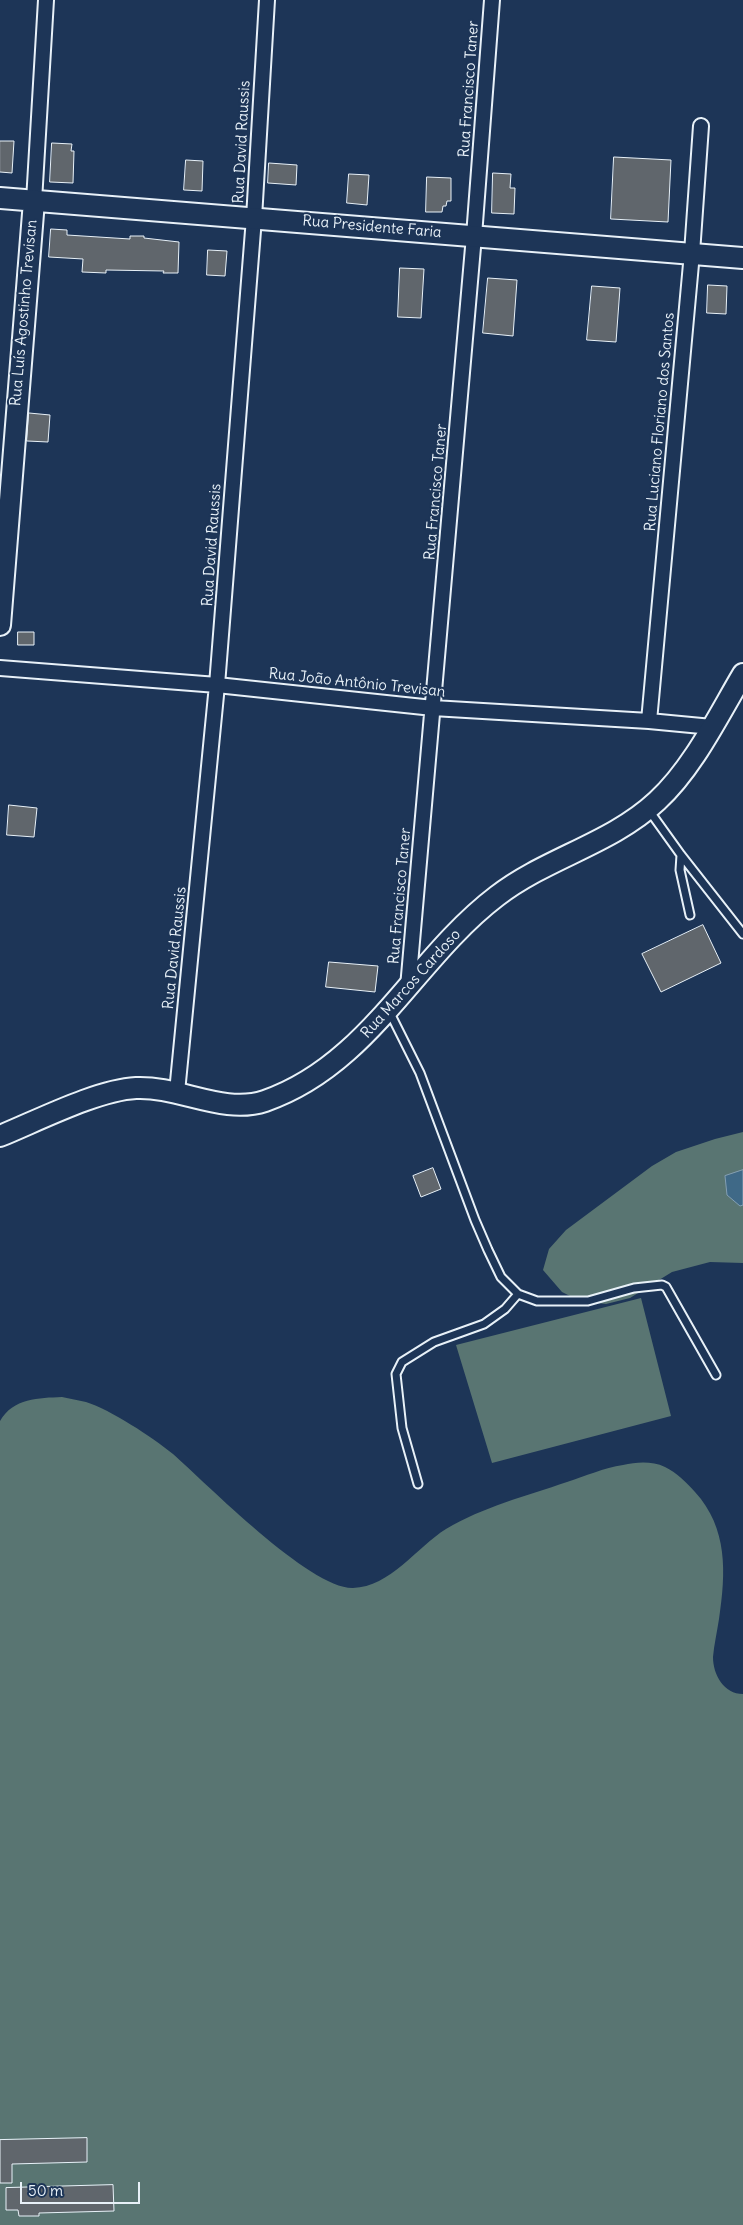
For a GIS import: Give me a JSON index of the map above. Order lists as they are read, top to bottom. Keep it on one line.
{"streets":{"street":["Rua Francisco Taner","Rua David Raussis","Rua Presidente Faria","Rua Luís Agostinho Trevisan","Rua Luciano Floriano dos Santos","Rua João Antônio Trevisan","Rua Marcos Cardoso"]},"crossings":[["Rua Francisco Taner","Rua Presidente Faria"],["Rua Francisco Taner","Rua João Antônio Trevisan"],["Rua Francisco Taner","Rua Marcos Cardoso"],["Rua David Raussis","Rua Presidente Faria"],["Rua David Raussis","Rua João Antônio Trevisan"],["Rua David Raussis","Rua Marcos Cardoso"],["Rua Presidente Faria","Rua Luís Agostinho Trevisan"],["Rua Presidente Faria","Rua Luciano Floriano dos Santos"],["Rua Luciano Floriano dos Santos","Rua João Antônio Trevisan"],["Rua João Antônio Trevisan","Rua Marcos Cardoso"]],"scale_bar":"50 m"}
